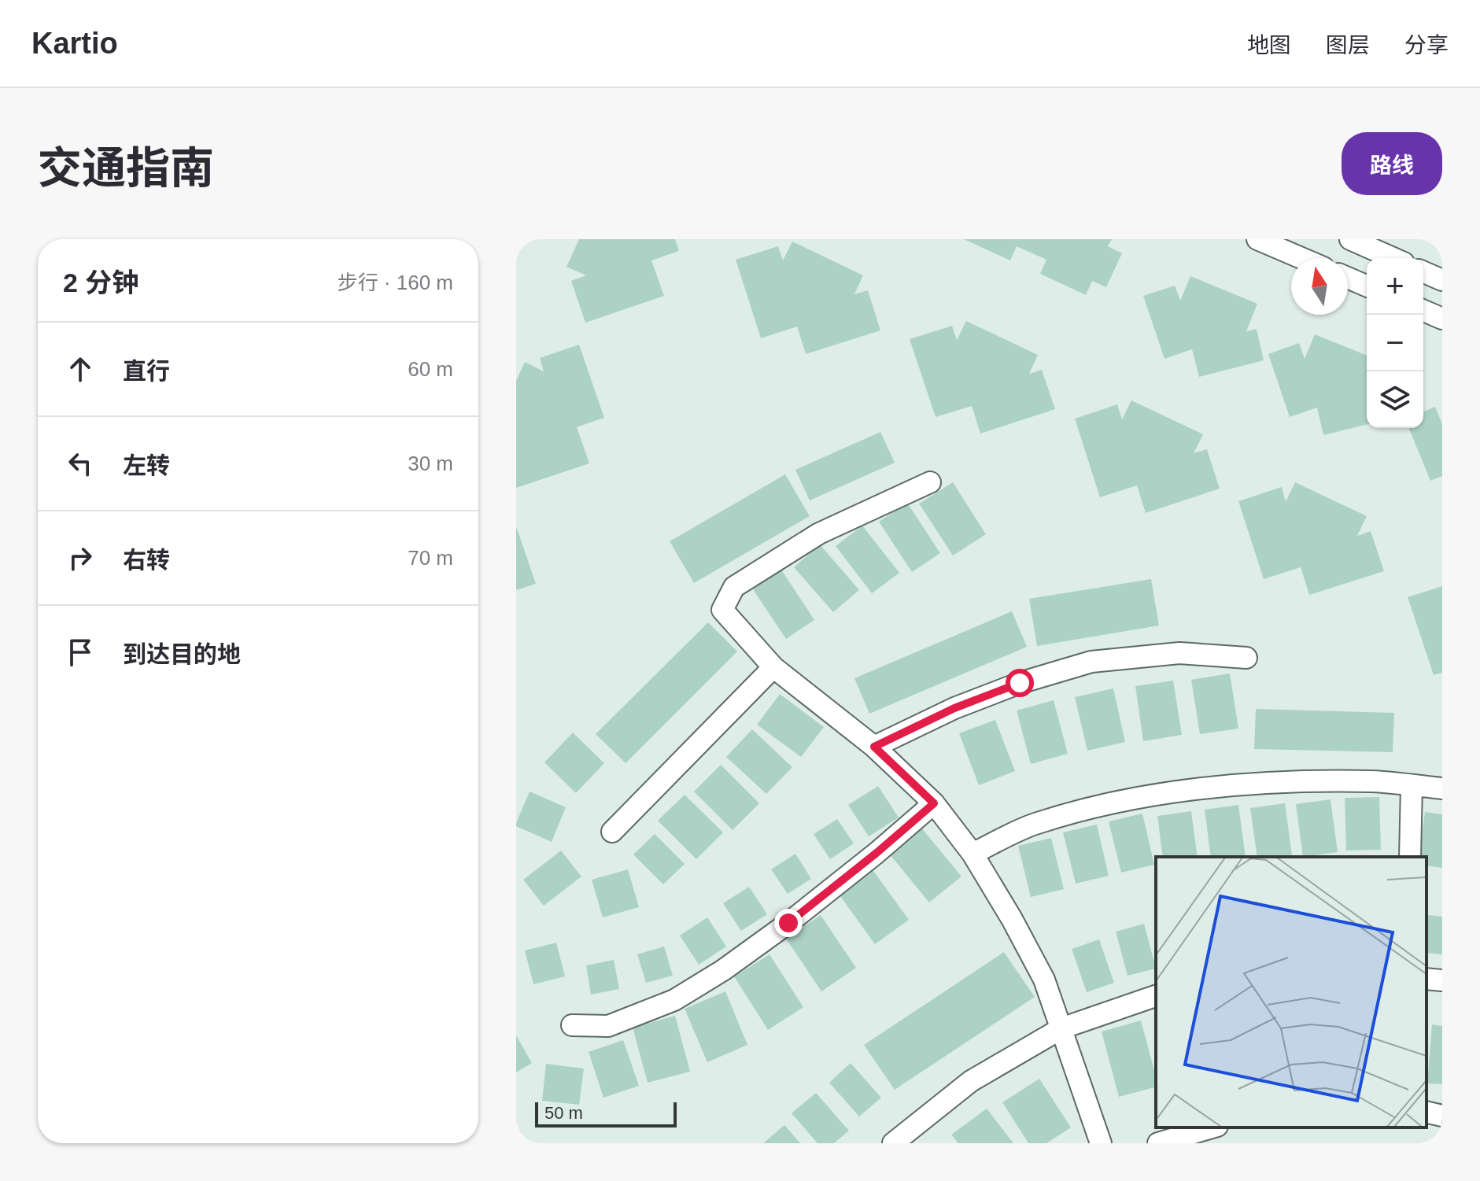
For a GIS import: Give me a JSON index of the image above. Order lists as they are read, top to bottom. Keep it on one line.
{"scale_bar":"50 m","north":"top","page":{"header":"Kartio","nav":["地图","图层","分享"],"title":"交通指南","buttons":"路线","heading":["2 分钟","步行 · 160 m"],"map_buttons":["+","−"],"list":[["直行","60 m"],["左转","30 m"],["右转","70 m"],"到达目的地"],"scale":"50 m"}}
